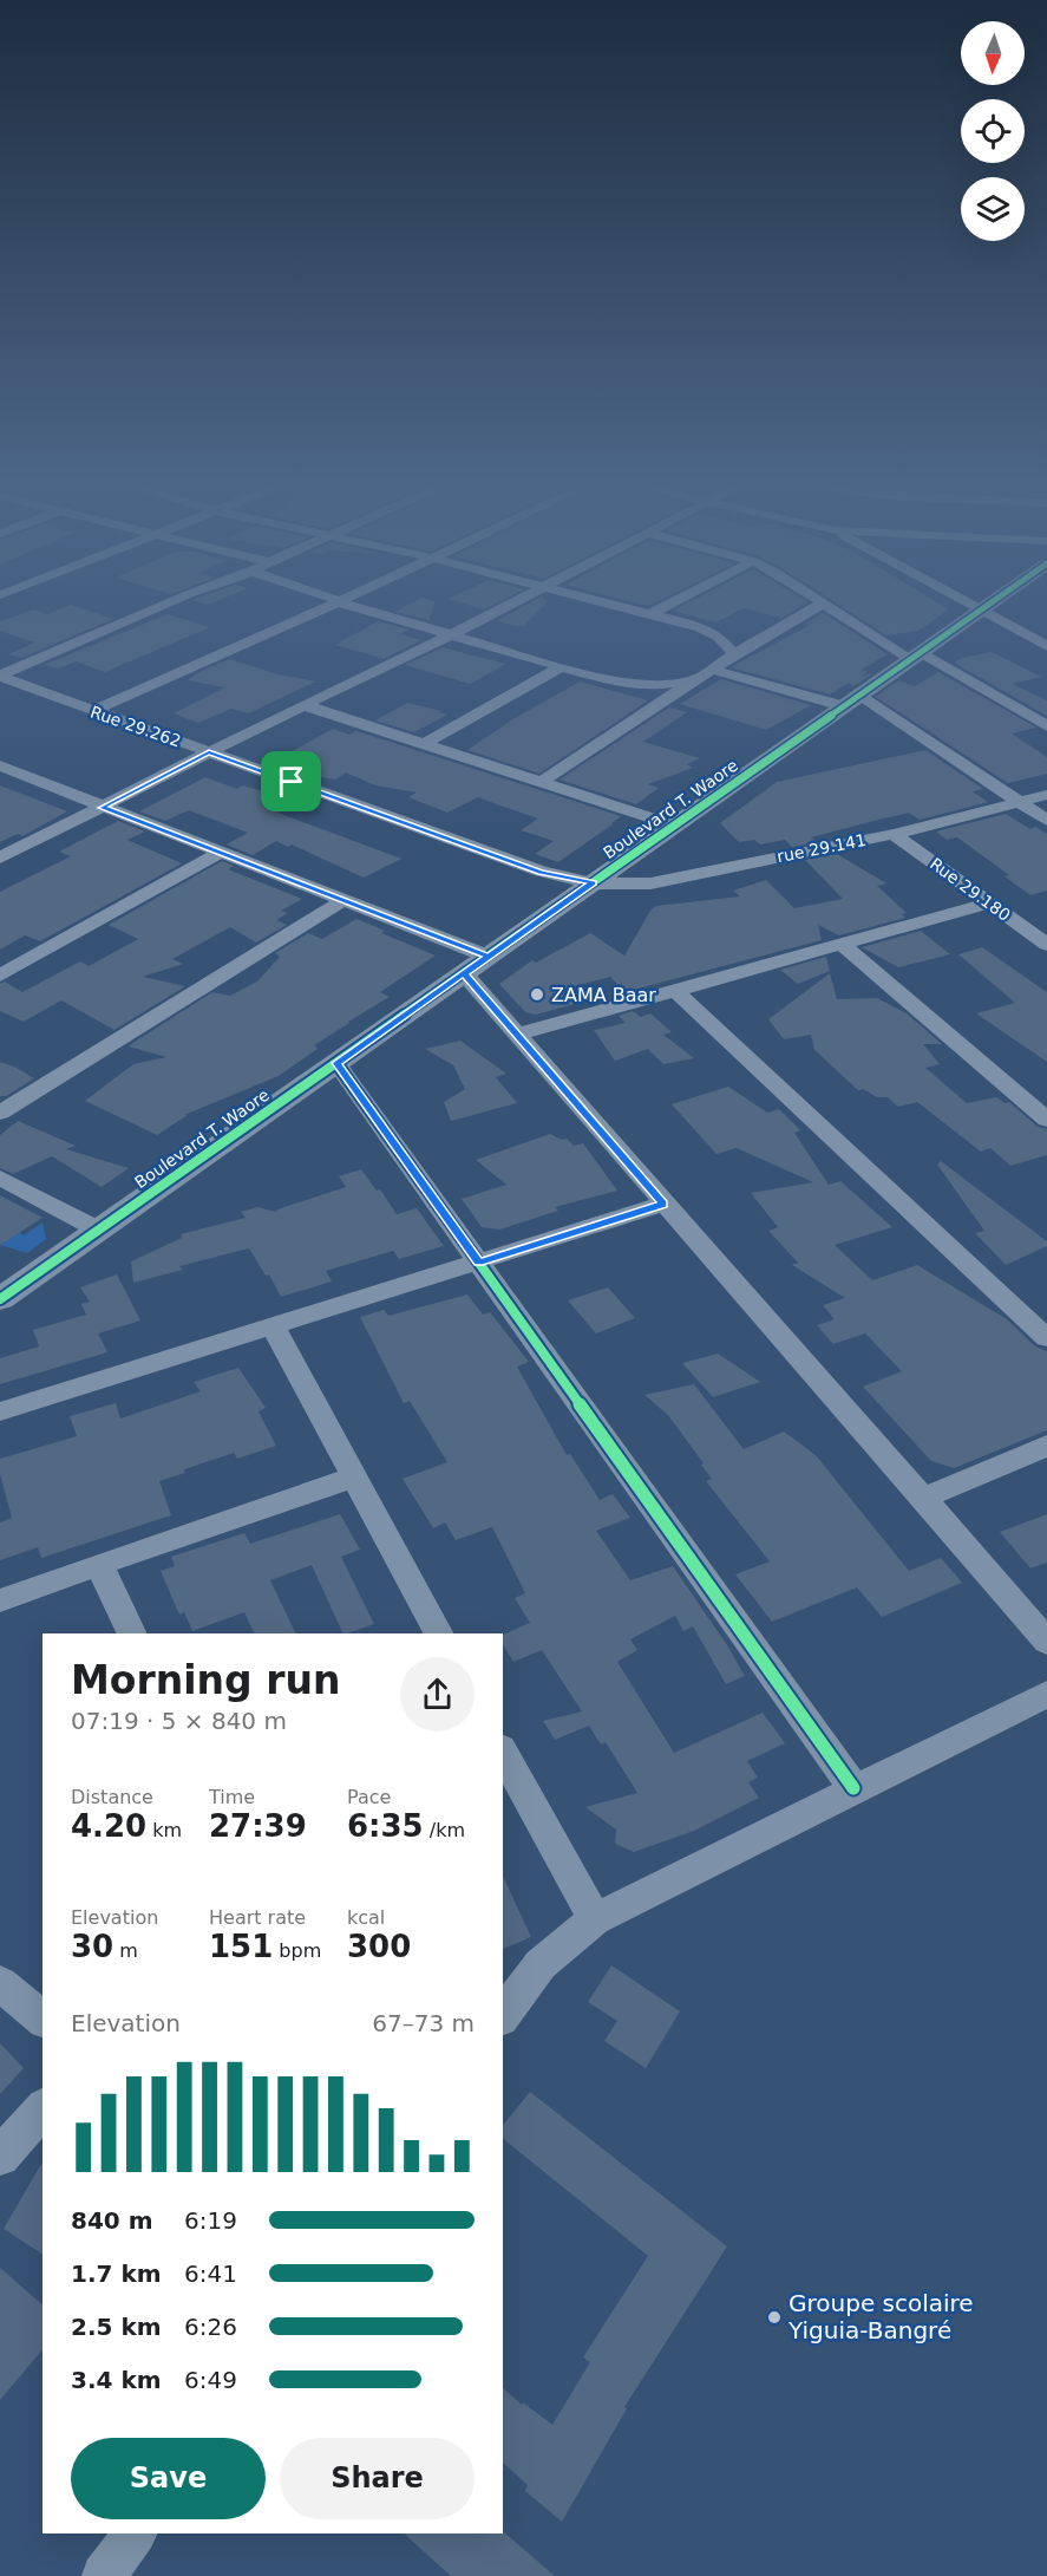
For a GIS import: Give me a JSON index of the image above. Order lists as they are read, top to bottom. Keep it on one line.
{"streets":{"street":["Rue 29.262","Boulevard T. Waore","rue 29.141","Rue 29.180"]},"crossings":[["Rue 29.262","Boulevard T. Waore"],["Rue 29.262","rue 29.141"],["Boulevard T. Waore","rue 29.141"],["rue 29.141","Rue 29.180"]],"places":["ZAMA Baar","Groupe scolaire Yiguia-Bangré"],"north":"bottom","page":{"heading":["Morning run","07:19 · 5 × 840 m"],"stats":[["Distance","4.20 km"],["Time","27:39"],["Pace","6:35 /km"],["Elevation","30 m"],["Heart rate","151 bpm"],["kcal","300"]],"chart":["Elevation","67–73 m"],"list":[{"name":"840 m","note":"6:19"},{"name":"1.7 km","note":"6:41"},{"name":"2.5 km","note":"6:26"},{"name":"3.4 km","note":"6:49"}],"buttons":["Save","Share"]}}
